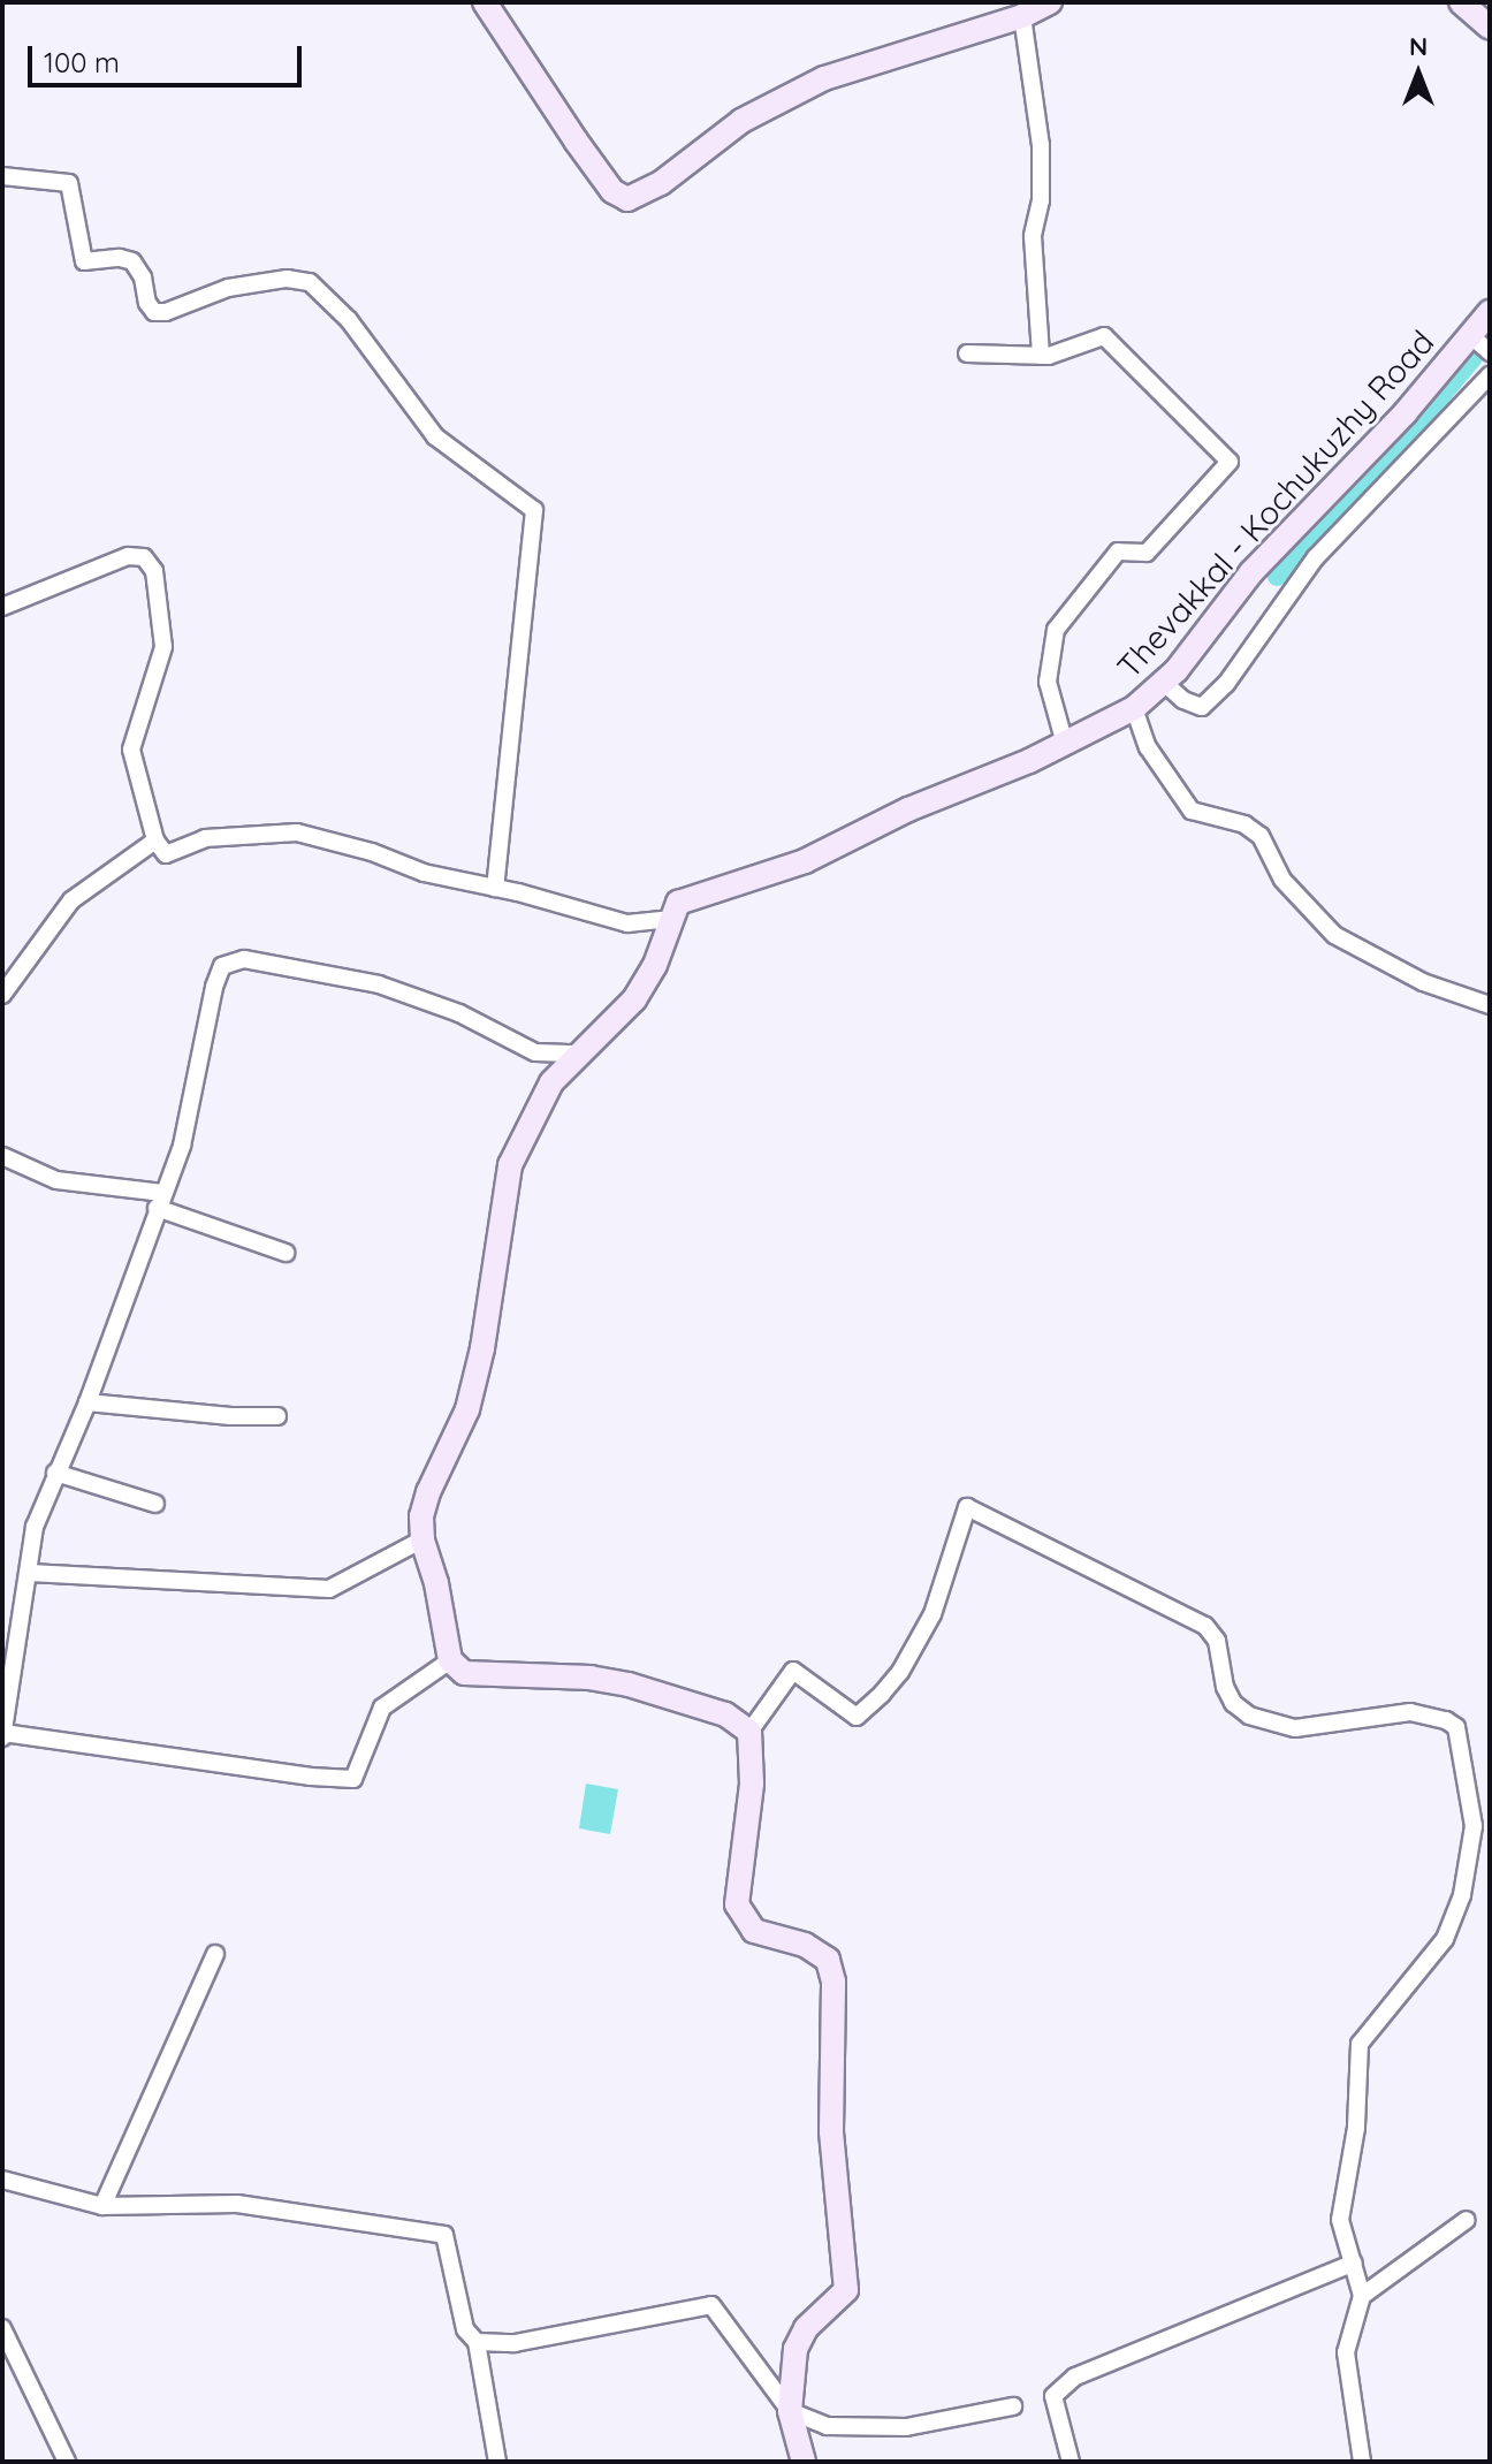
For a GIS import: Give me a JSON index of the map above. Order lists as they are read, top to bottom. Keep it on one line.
{"streets":{"street":["Thevakkal - Kochukuzhy Road"]},"scale_bar":"100 m","north":"top"}
